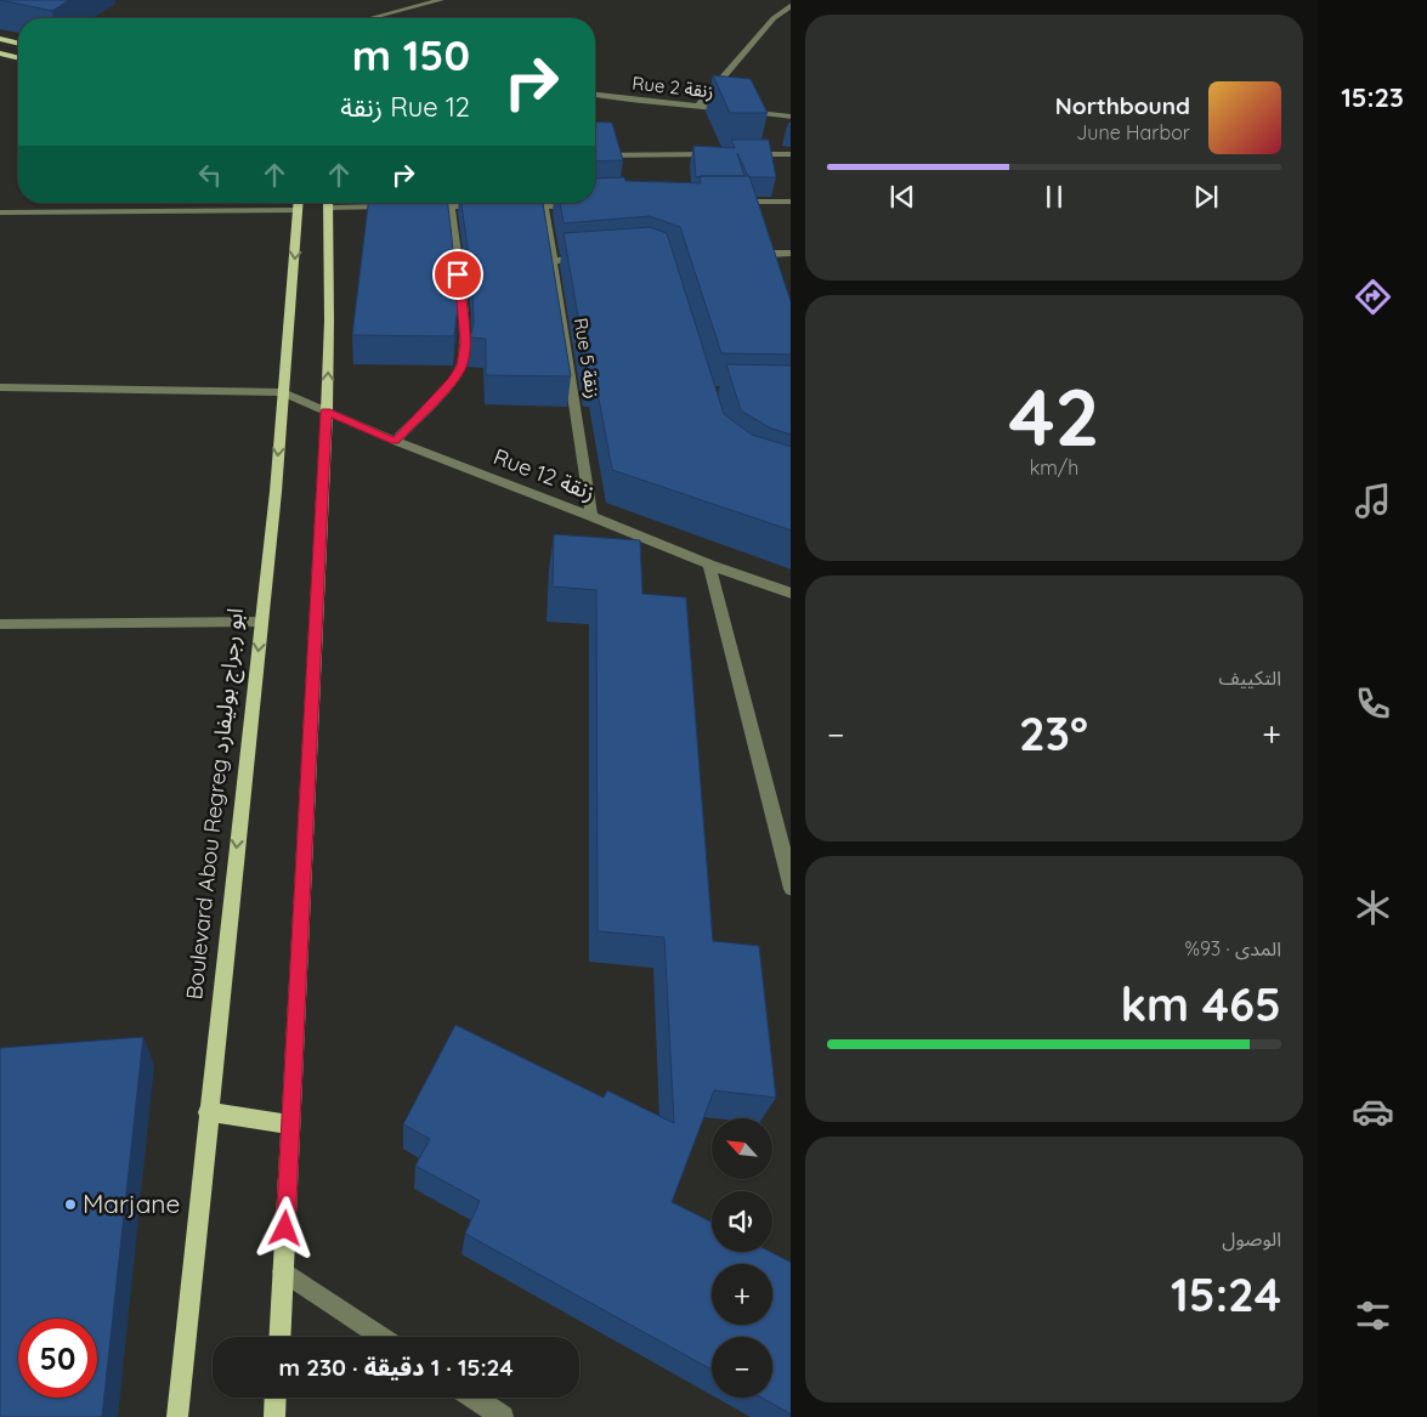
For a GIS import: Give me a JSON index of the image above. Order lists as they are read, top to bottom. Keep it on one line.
{"streets":{"main road":["Boulevard Abou Regreg ابو رجراج بوليفارد"],"street":["Rue 2 زنقة","Rue 5 زنقة","Rue 12 زنقة"]},"crossings":[["Rue 5 زنقة","Rue 12 زنقة"],["Rue 12 زنقة","Boulevard Abou Regreg ابو رجراج بوليفارد"]],"places":["Marjane"],"north":"top left","page":{"tabs":"15:23","turn":["150 m","Rue 12 زنقة"],"song":["Northbound","June Harbor"],"tile":[["42","km/h"],"التكييف",["المدى · 93%","465 km"],["الوصول","15:24"]],"heat":["−","23°","+"],"map_buttons":["+","−"],"limit":"50","trip":"15:24 · 1 دقيقة · 230 m"}}
